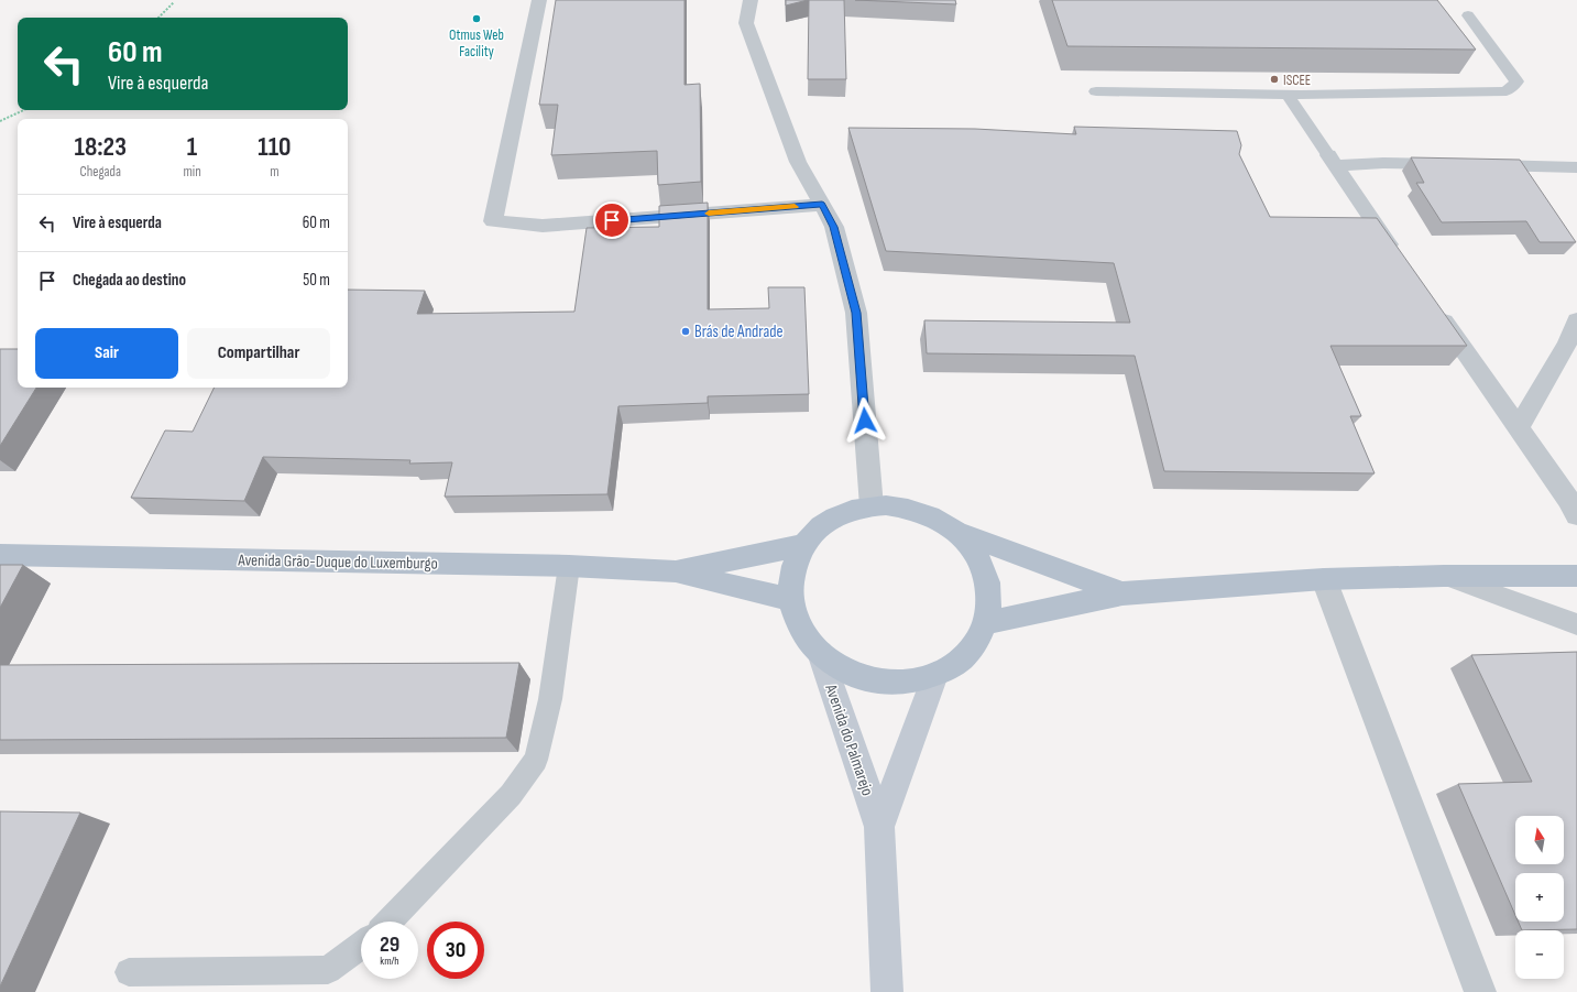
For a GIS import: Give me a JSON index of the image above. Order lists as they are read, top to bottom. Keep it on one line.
{"streets":{"main road":["Avenida Grão-Duque do Luxemburgo"],"street":["Avenida do Palmarejo"]},"places":["Otmus Web Facility","ISCEE","Brás de Andrade"],"north":"top","page":{"turn":["60 m","Vire à esquerda"],"eta":["18:23","Chegada","1","min","110","m"],"list":[{"name":"Vire à esquerda","value":"60 m"},{"name":"Chegada ao destino","value":"50 m"}],"buttons":["Sair","Compartilhar"],"map_buttons":["+","−"],"speed":"29 km/h","limit":"30"}}
